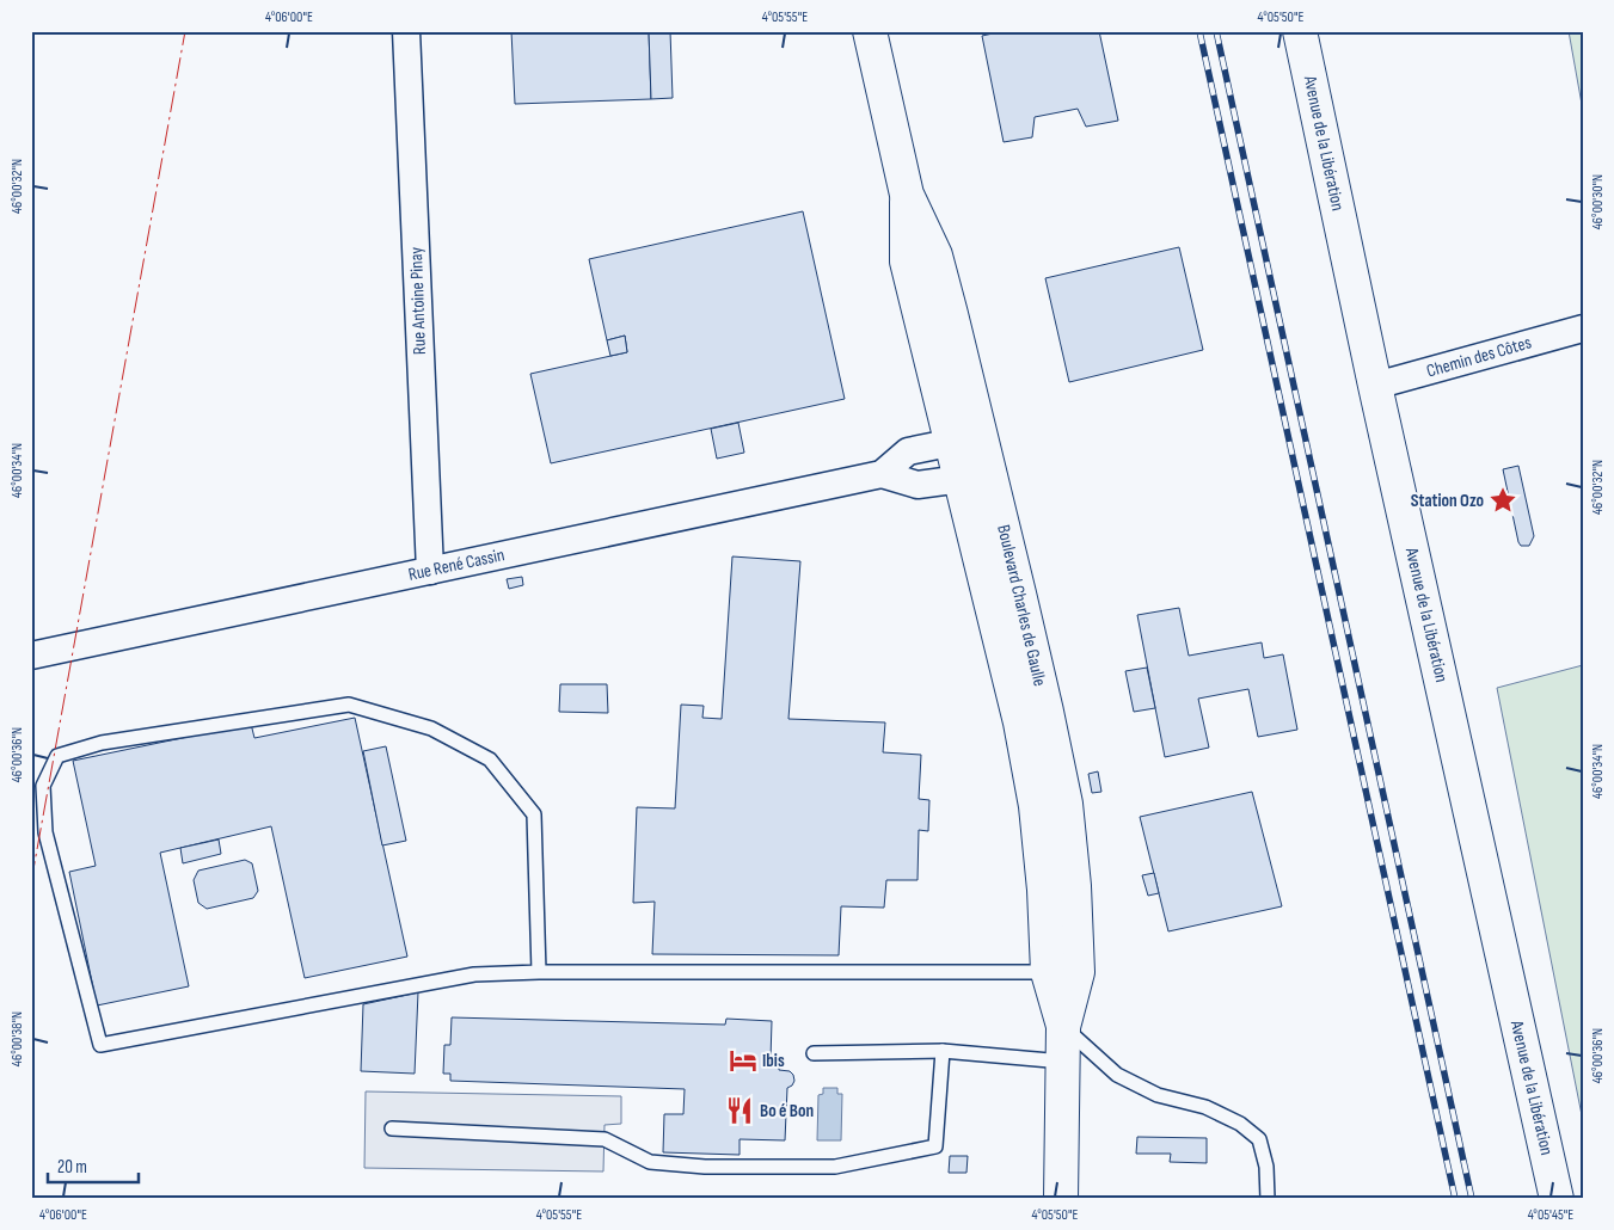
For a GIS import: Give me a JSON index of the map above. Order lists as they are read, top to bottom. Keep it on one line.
{"streets":{"street":["Avenue de la Libération","Rue Antoine Pinay","Chemin des Côtes","Rue René Cassin","Boulevard Charles de Gaulle"]},"crossings":[["Avenue de la Libération","Chemin des Côtes"],["Rue Antoine Pinay","Rue René Cassin"],["Rue René Cassin","Boulevard Charles de Gaulle"]],"places":{"place":["Station Ozo"],"hotel":["Ibis"],"restaurant":["Bo é Bon"]},"scale_bar":"20 m","coordinates":["4°06'00\"E","4°05'55\"E","4°05'50\"E","46°00'32\"N","46°00'30\"N","46°00'34\"N","46°00'36\"N","46°00'38\"N","4°05'45\"E"]}
